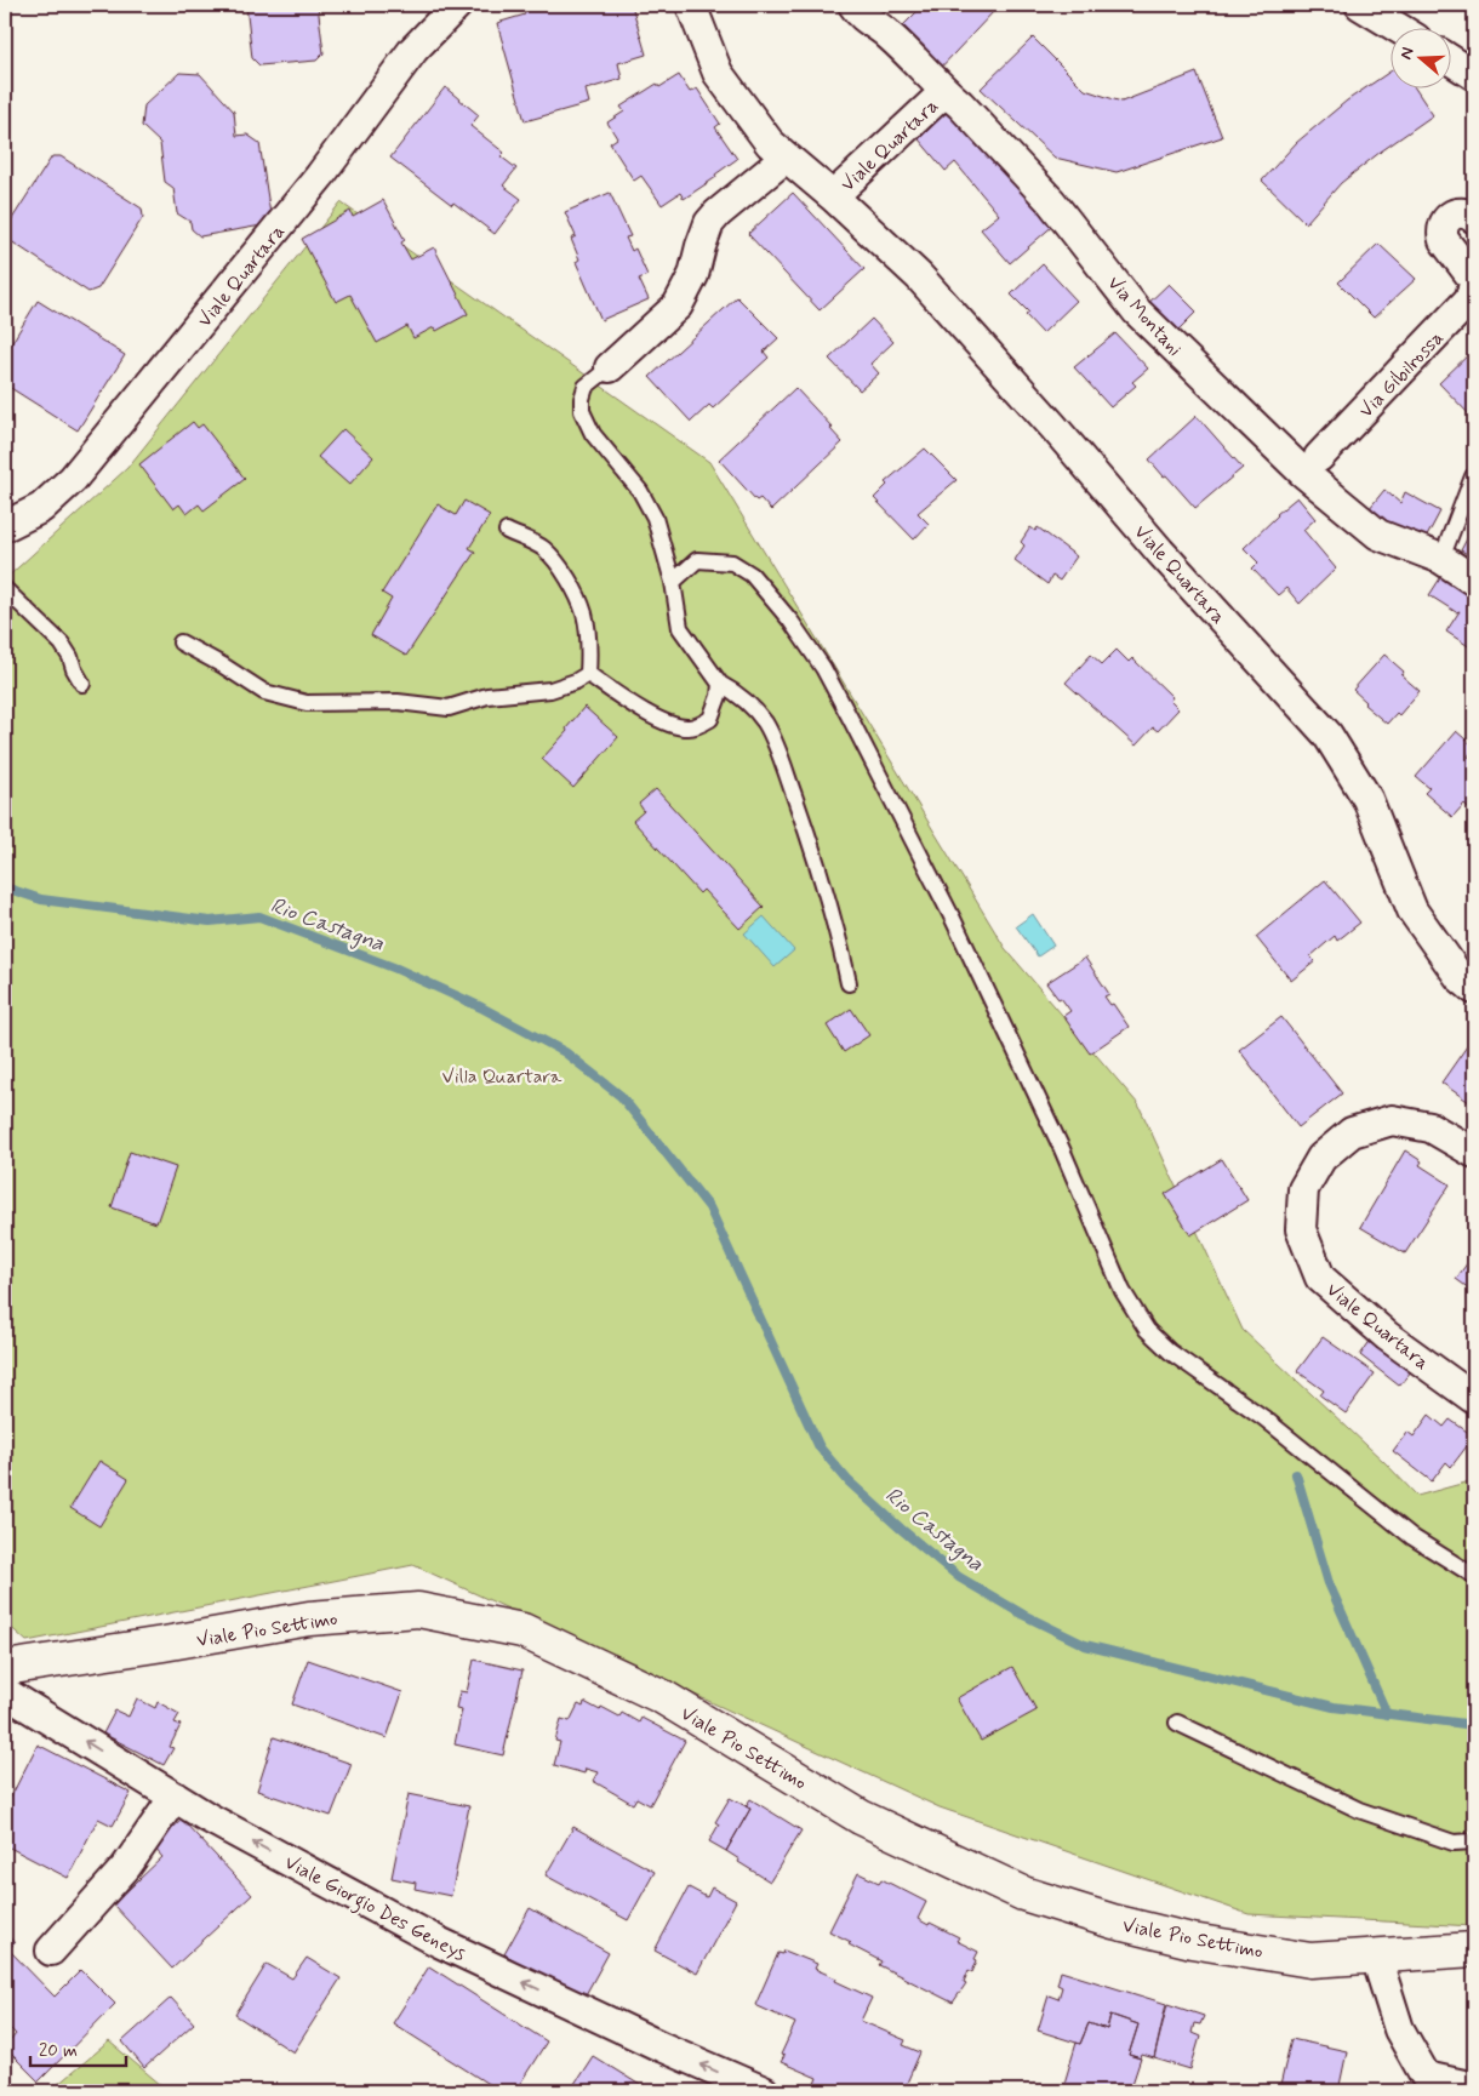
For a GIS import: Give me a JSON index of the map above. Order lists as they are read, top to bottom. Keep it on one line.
{"streets":{"street":["Viale Quartara","Via Montani","Via Gibilrossa","Viale Pio Settimo","Viale Giorgio Des Geneys"]},"crossings":[["Viale Quartara","Via Montani"]],"one_way":["Viale Giorgio Des Geneys"],"water":["Rio Castagna"],"parks":["Villa Quartara"],"scale_bar":"20 m","north":"left"}
